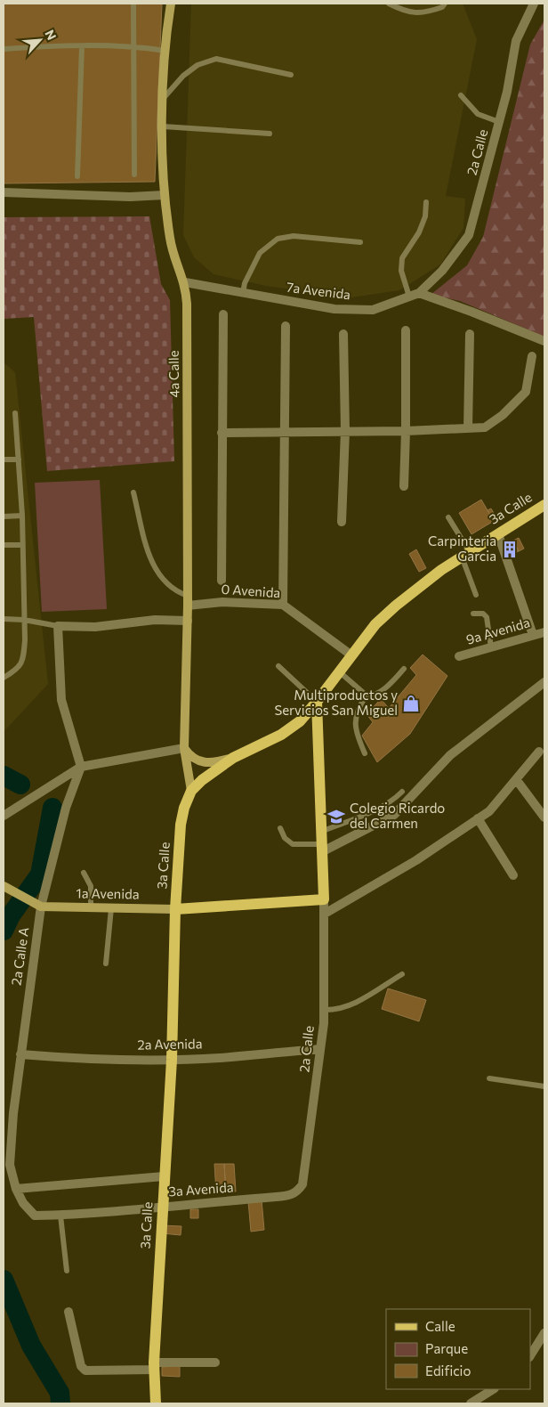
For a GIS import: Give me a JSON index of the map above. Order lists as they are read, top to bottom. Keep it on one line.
{"streets":{"main road":["4a Calle","3a Calle","1a Avenida"],"street":["2a Calle","7a Avenida","0 Avenida","9a Avenida","2a Calle A","2a Avenida","3a Avenida"]},"crossings":[["2a Calle","7a Avenida"],["2a Calle","1a Avenida"],["2a Calle","2a Avenida"],["2a Calle","3a Avenida"],["7a Avenida","4a Calle"],["4a Calle","3a Calle"],["4a Calle","0 Avenida"],["3a Calle","0 Avenida"],["3a Calle","1a Avenida"],["3a Calle","2a Avenida"],["3a Calle","3a Avenida"],["1a Avenida","2a Calle A"],["2a Calle A","2a Avenida"],["2a Calle A","3a Avenida"]],"places":{"building":["Carpinteria Garcia"],"shop":["Multiproductos y Servicios San Miguel"],"school or university":["Colegio Ricardo del Carmen"]},"legend":["Calle","Parque","Edificio"],"north":"top right"}
